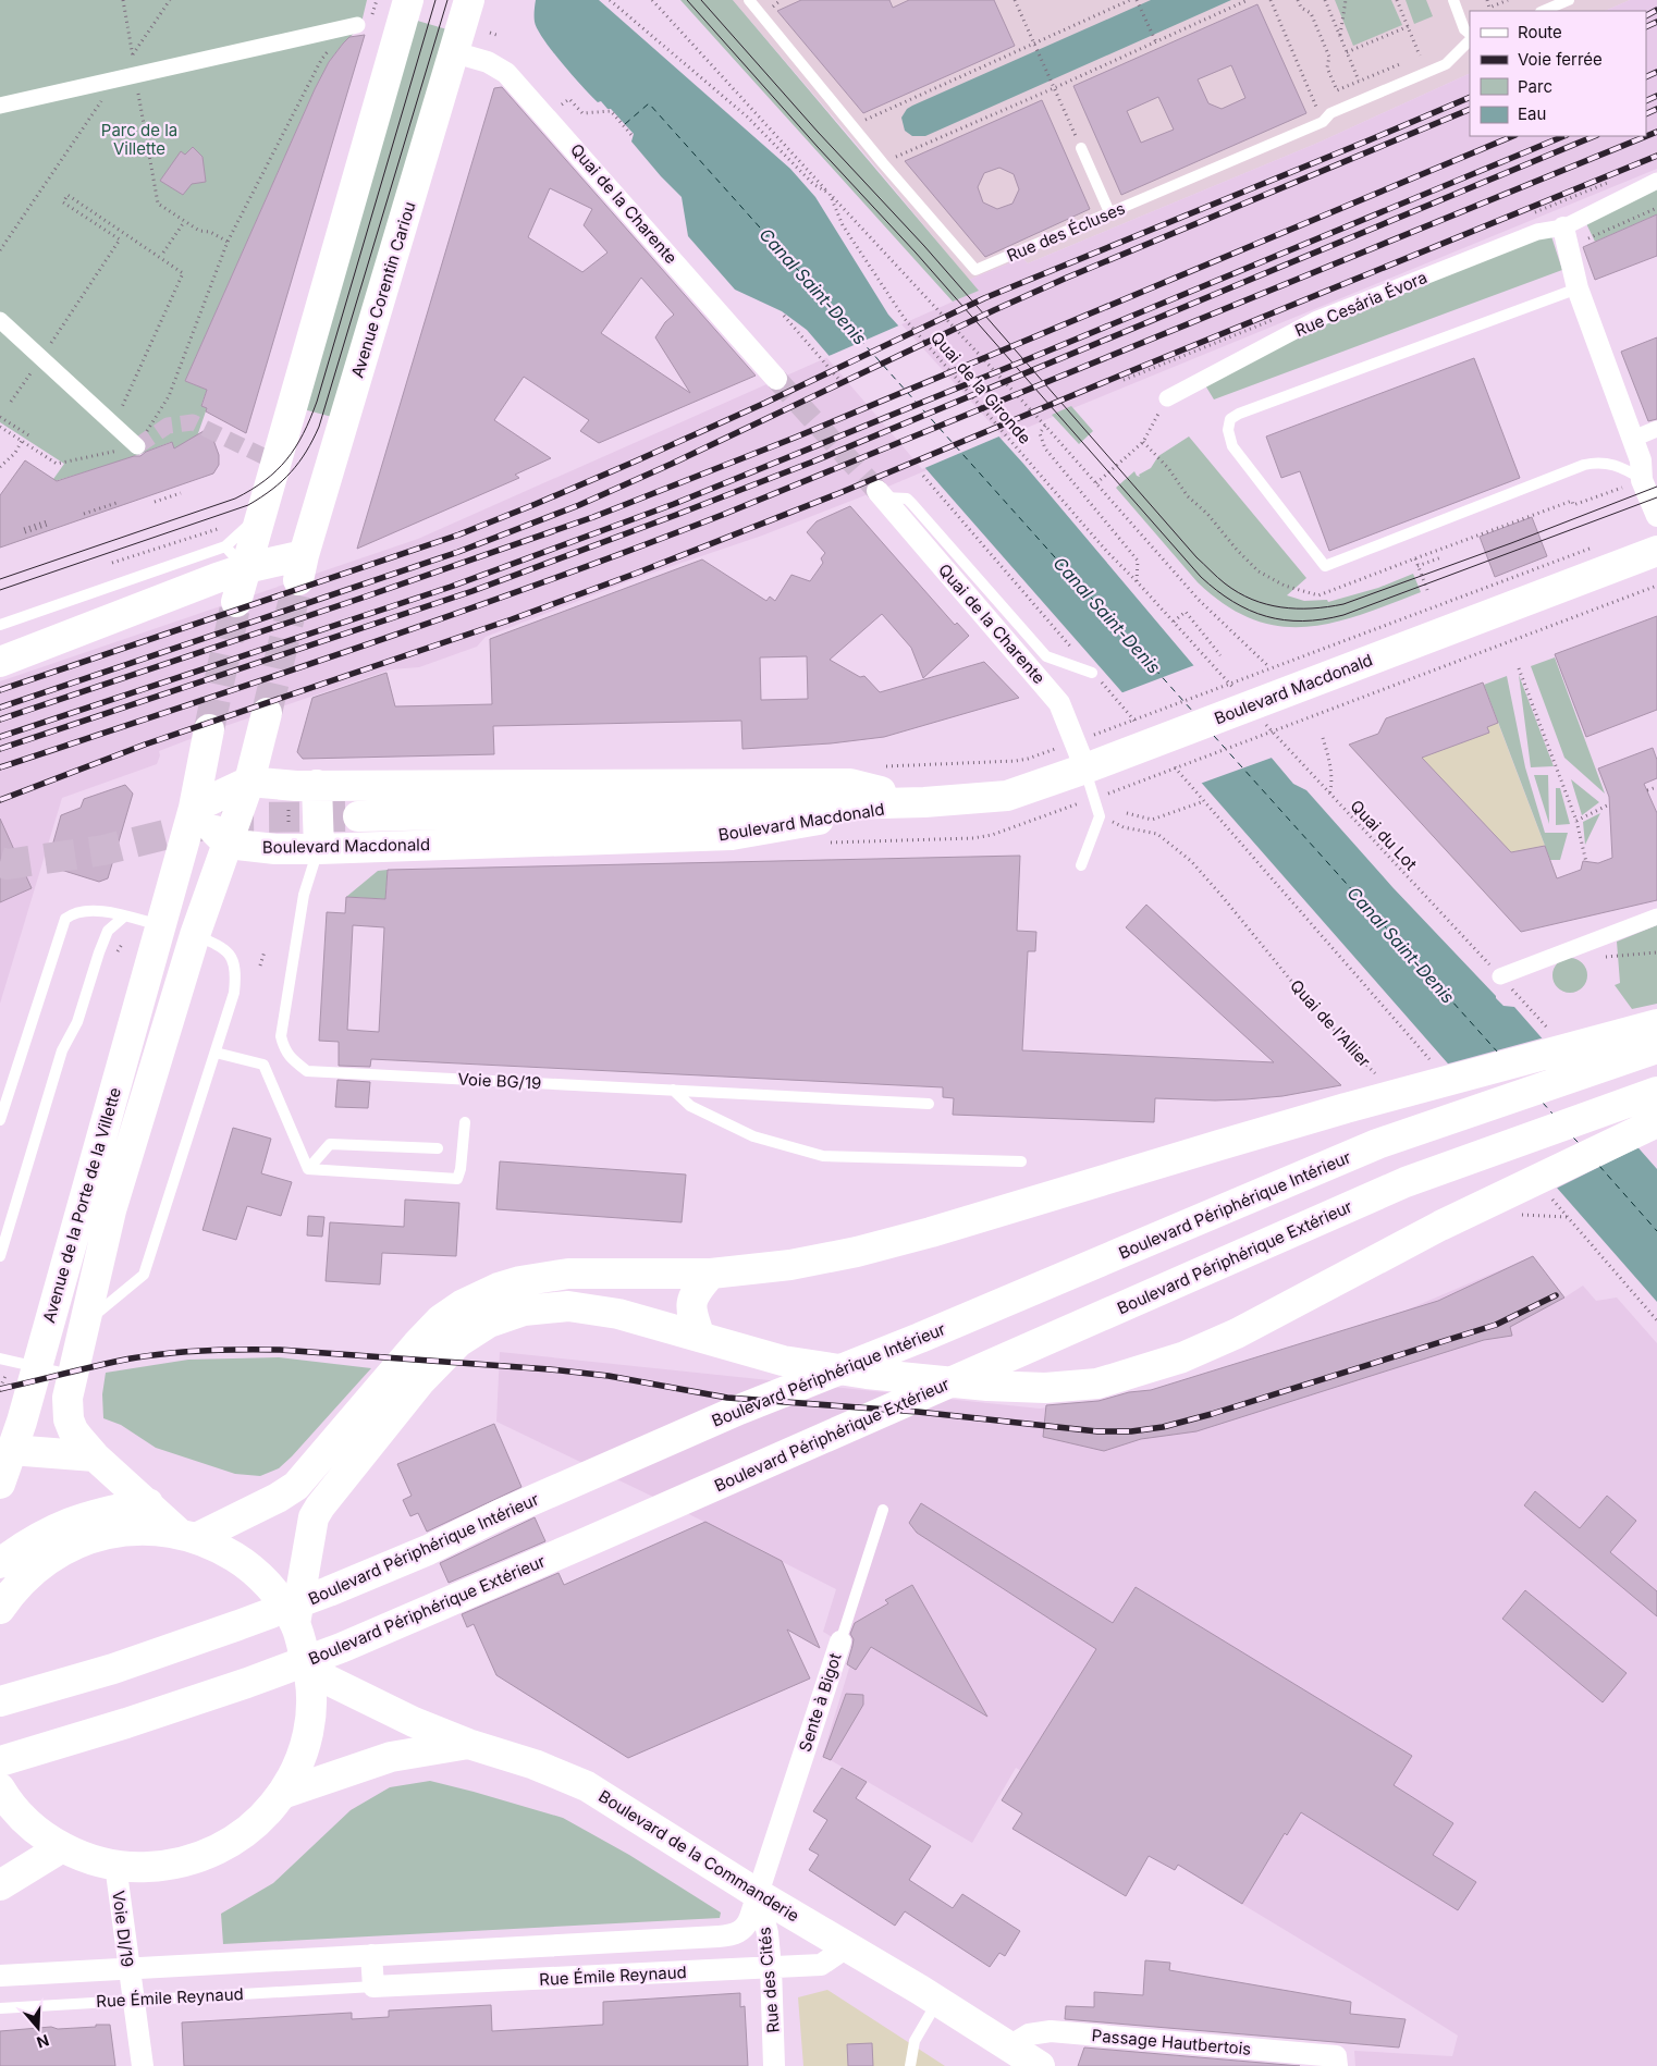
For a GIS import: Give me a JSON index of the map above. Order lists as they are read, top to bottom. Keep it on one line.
{"streets":{"main road":["Avenue Corentin Cariou","Boulevard Macdonald","Avenue de la Porte de la Villette","Boulevard Périphérique Intérieur","Boulevard Périphérique Extérieur","Boulevard de la Commanderie"],"street":["Quai de la Charente","Rue Cesária Évora","Sente à Bigot","Voie DI/19","Rue Émile Reynaud","Rue des Cités","Passage Hautbertois"],"lane":["Rue des Écluses","Voie BG/19"],"path":["Quai de la Gironde","Quai du Lot","Quai de l'Allier"]},"crossings":[["Quai de la Charente","Avenue Corentin Cariou"],["Quai de la Charente","Boulevard Macdonald"],["Quai de la Gironde","Boulevard Macdonald"],["Quai de la Gironde","Quai du Lot"],["Boulevard Macdonald","Quai du Lot"],["Boulevard Macdonald","Voie BG/19"],["Boulevard Macdonald","Avenue de la Porte de la Villette"],["Sente à Bigot","Boulevard de la Commanderie"],["Sente à Bigot","Rue Émile Reynaud"],["Sente à Bigot","Rue des Cités"],["Boulevard de la Commanderie","Rue Émile Reynaud"],["Boulevard de la Commanderie","Rue des Cités"],["Boulevard de la Commanderie","Passage Hautbertois"],["Voie DI/19","Rue Émile Reynaud"],["Rue Émile Reynaud","Rue des Cités"]],"water":["Canal Saint-Denis"],"parks":["Parc de la Villette"],"legend":["Route","Voie ferrée","Parc","Eau"],"north":"bottom"}
